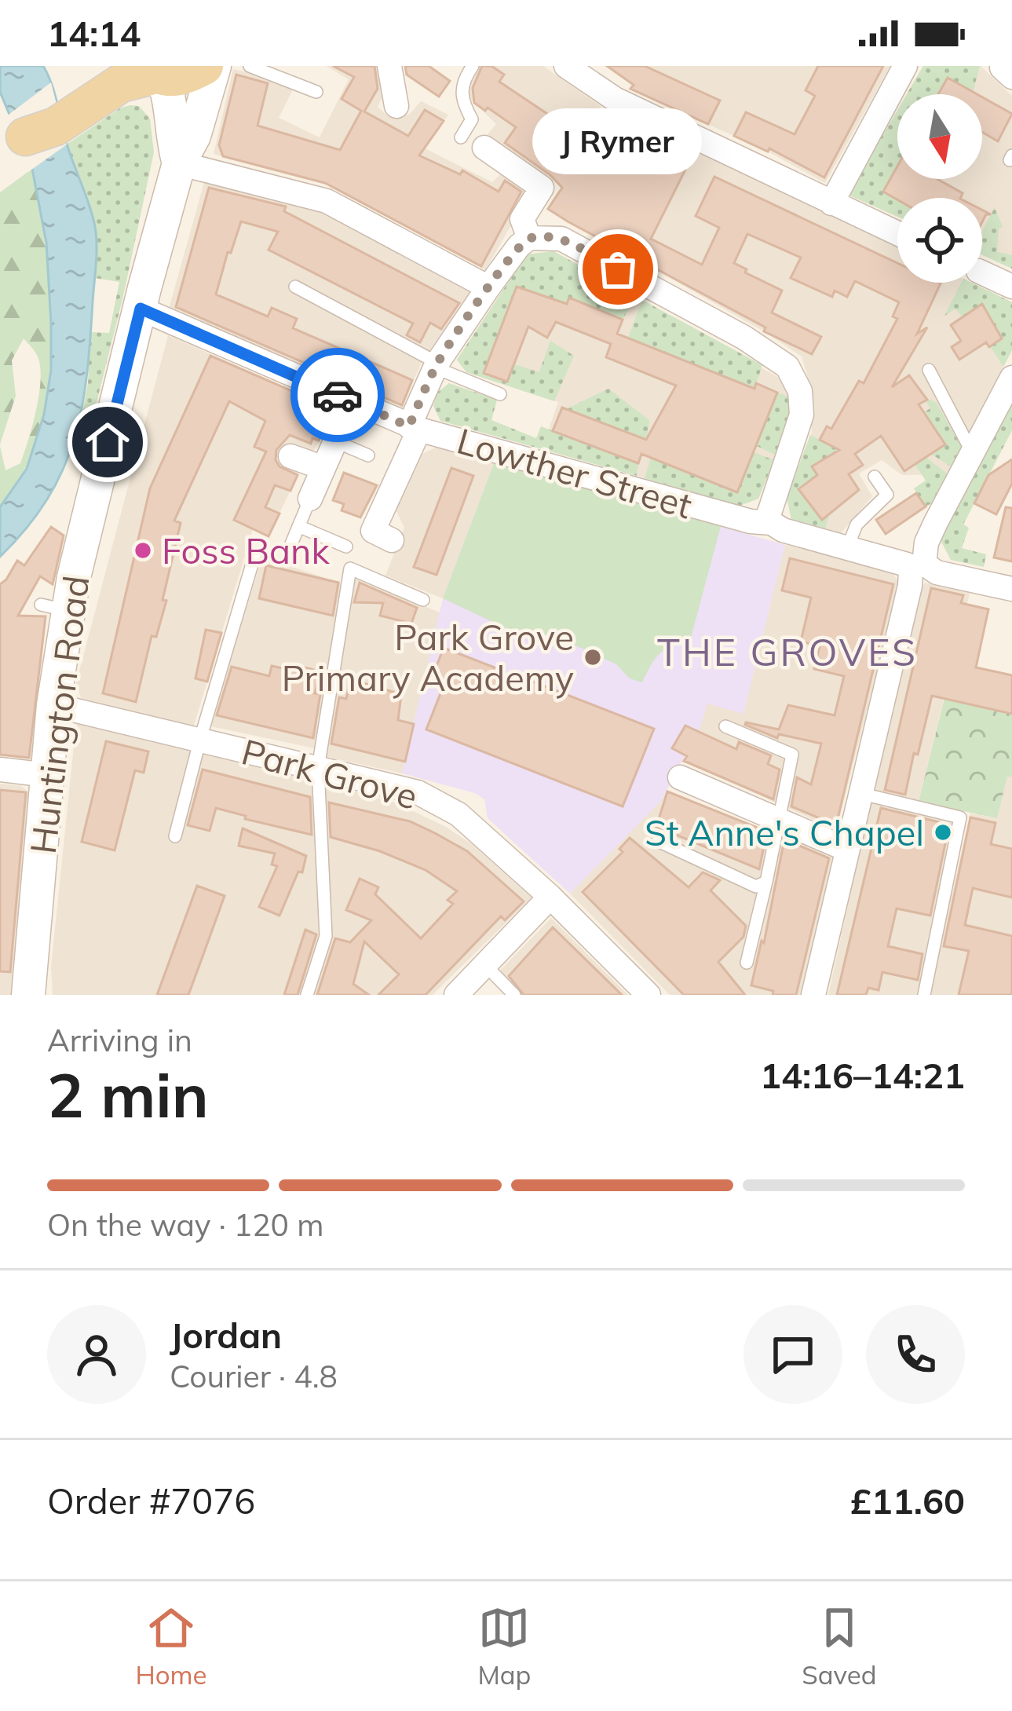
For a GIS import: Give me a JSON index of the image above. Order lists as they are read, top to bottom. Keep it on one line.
{"streets":{"street":["Lowther Street","Huntington Road","Park Grove"]},"crossings":[["Lowther Street","Huntington Road"],["Huntington Road","Park Grove"]],"districts":["THE GROVES"],"places":["J Rymer","Foss Bank","Park Grove Primary Academy","St Anne's Chapel"],"north":"bottom","page":{"status":"14:14","bubble":"J Rymer","heading":["2 min","Arriving in","14:16–14:21"],"panel":["Jordan","Courier · 4.8","Order #7076","£11.60"],"bar":"On the way · 120 m","tabs":["Home","Map","Saved"]}}
